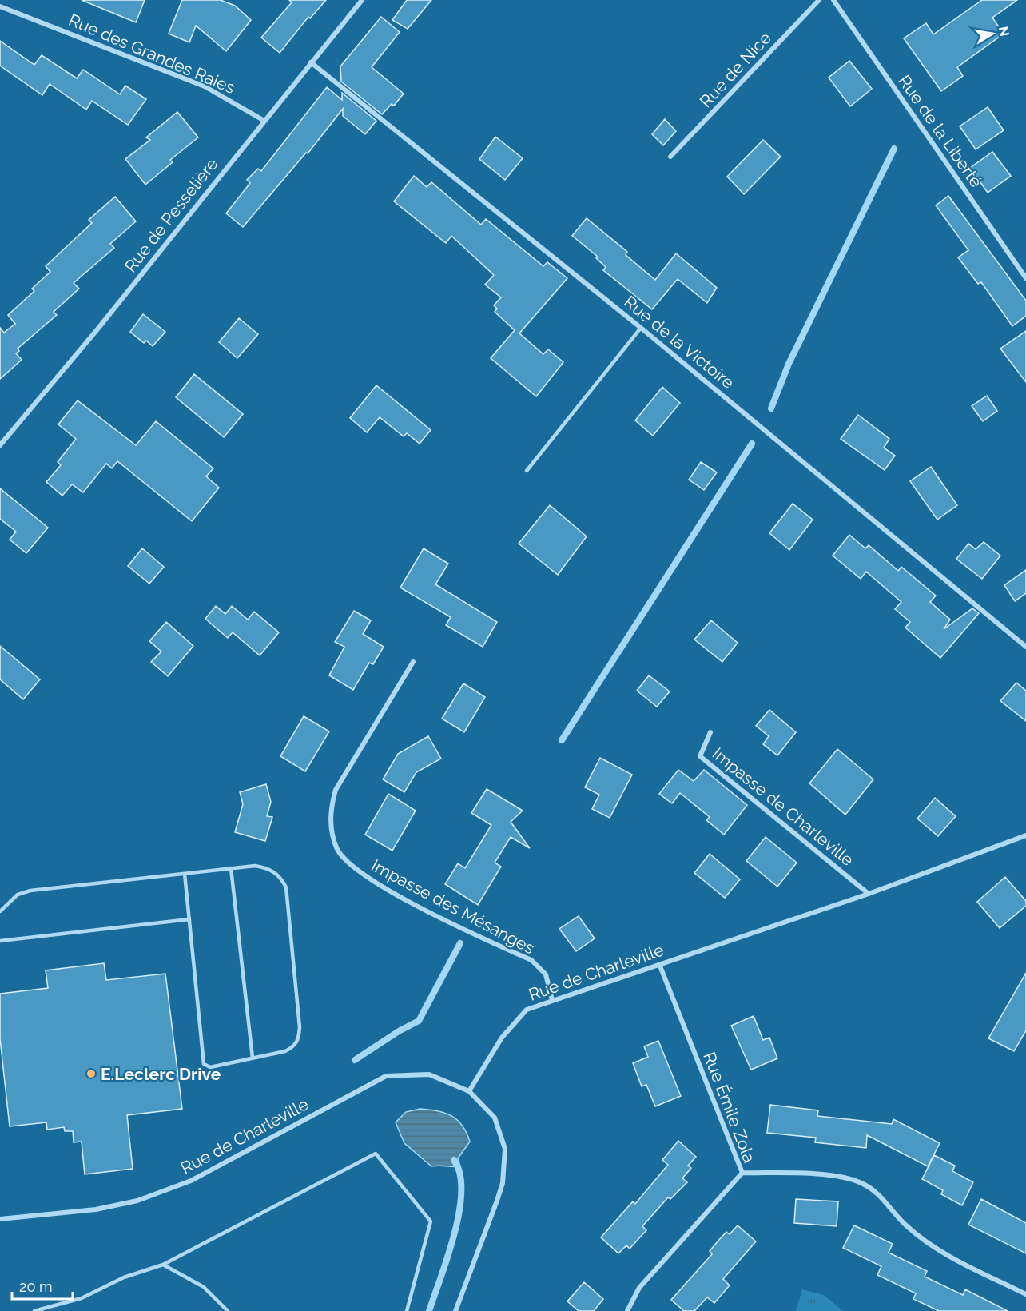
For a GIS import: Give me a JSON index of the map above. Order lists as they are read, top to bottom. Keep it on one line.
{"streets":{"street":["Rue des Grandes Raies","Rue de Nice","Rue de la Liberté","Rue de Pesselière","Rue de la Victoire","Impasse de Charleville","Impasse des Mésanges","Rue de Charleville","Rue Émile Zola"]},"crossings":[["Rue des Grandes Raies","Rue de Pesselière"],["Rue de Pesselière","Rue de la Victoire"],["Impasse de Charleville","Rue de Charleville"],["Impasse des Mésanges","Rue de Charleville"],["Rue de Charleville","Rue Émile Zola"]],"places":["E.Leclerc Drive"],"scale_bar":"20 m","north":"right"}
